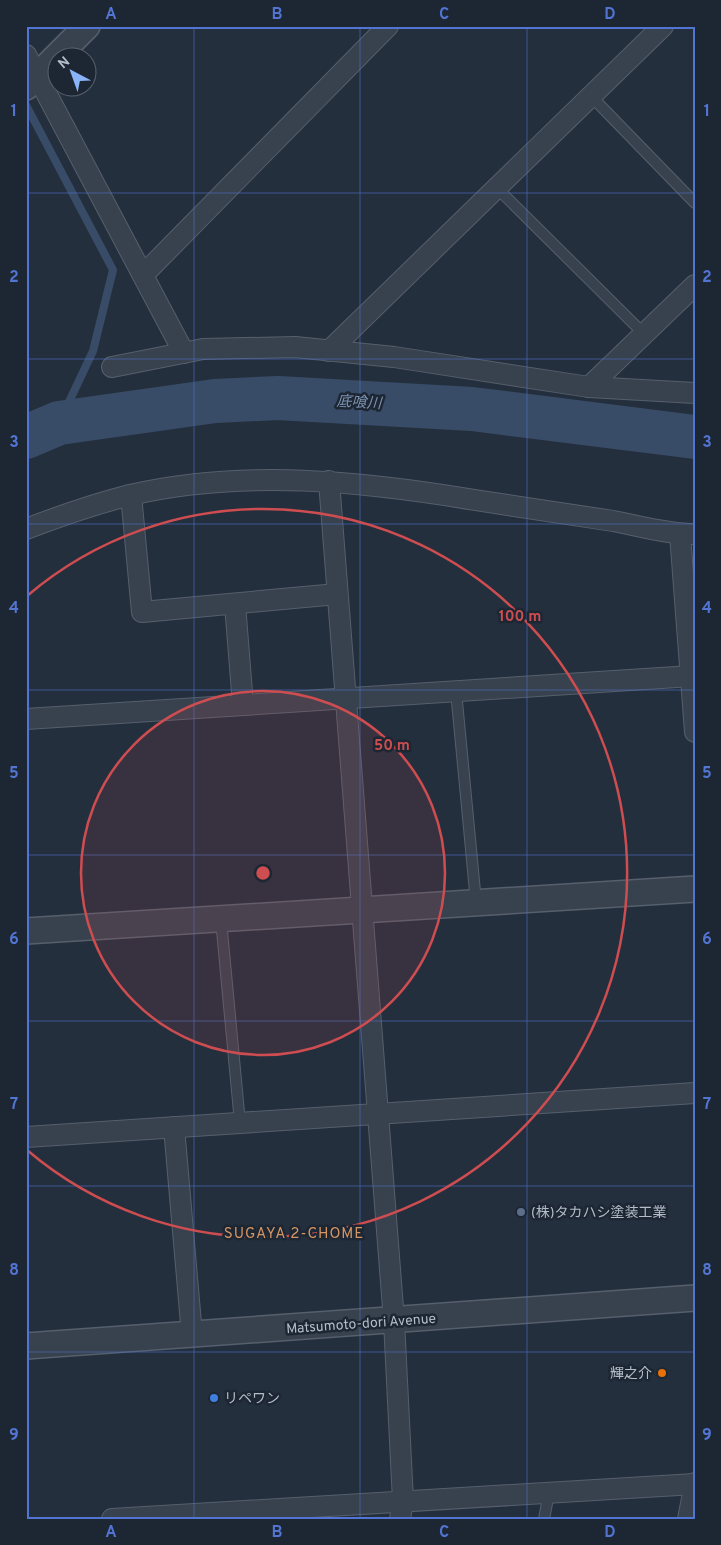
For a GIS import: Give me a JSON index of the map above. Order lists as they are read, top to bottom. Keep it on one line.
{"streets":{"street":["Matsumoto-dori Avenue"]},"districts":["SUGAYA 2-CHOME"],"water":["底喰川"],"places":["(株)タカハシ塗装工業","輝之介","リペワン"],"north":"top left","grid":{"columns":["A","B","C","D"],"rows":["1","2","3","4","5","6","7","8","9"]},"rings":["100 m","50 m"]}
